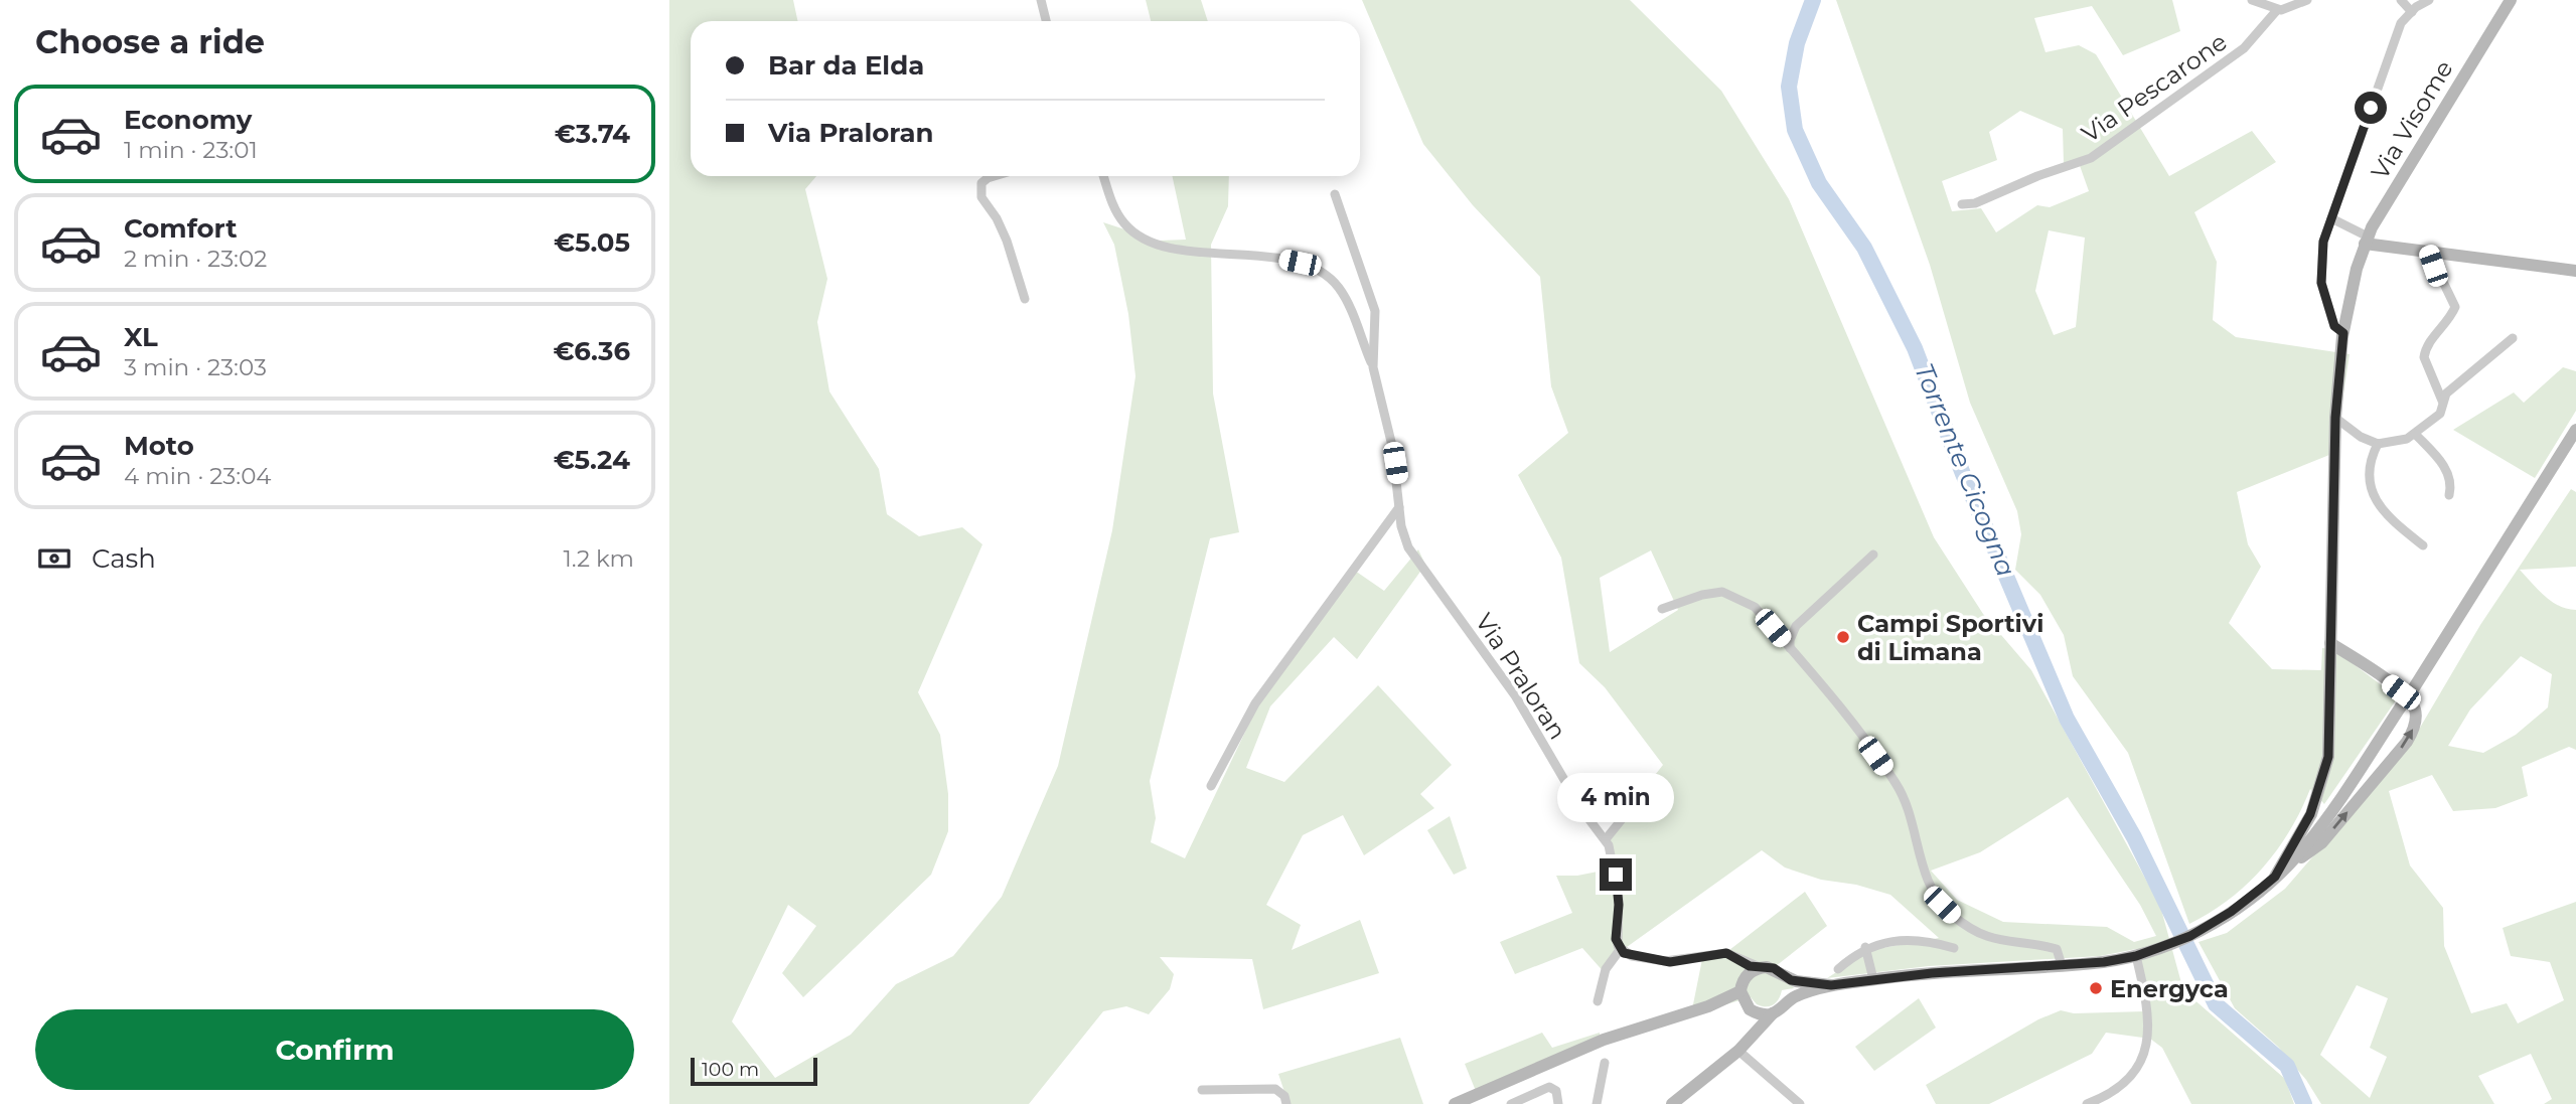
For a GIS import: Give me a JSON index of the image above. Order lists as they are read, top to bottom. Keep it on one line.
{"streets":{"street":["Via Pescarone","Via Visome","Via Praloran"]},"water":["Torrente Cicogna"],"places":["Campi Sportivi di Limana","Energyca"],"scale_bar":"100 m","page":{"heading":"Choose a ride","banner":["Bar da Elda","Via Praloran"],"list":[{"name":"Economy","note":"1 min · 23:01","value":"€3.74"},{"name":"Comfort","note":"2 min · 23:02","value":"€5.05"},{"name":"XL","note":"3 min · 23:03","value":"€6.36"},{"name":"Moto","note":"4 min · 23:04","value":"€5.24"}],"pay":["Cash","1.2 km"],"bubble":"4 min","buttons":"Confirm","scale":"100 m"}}
